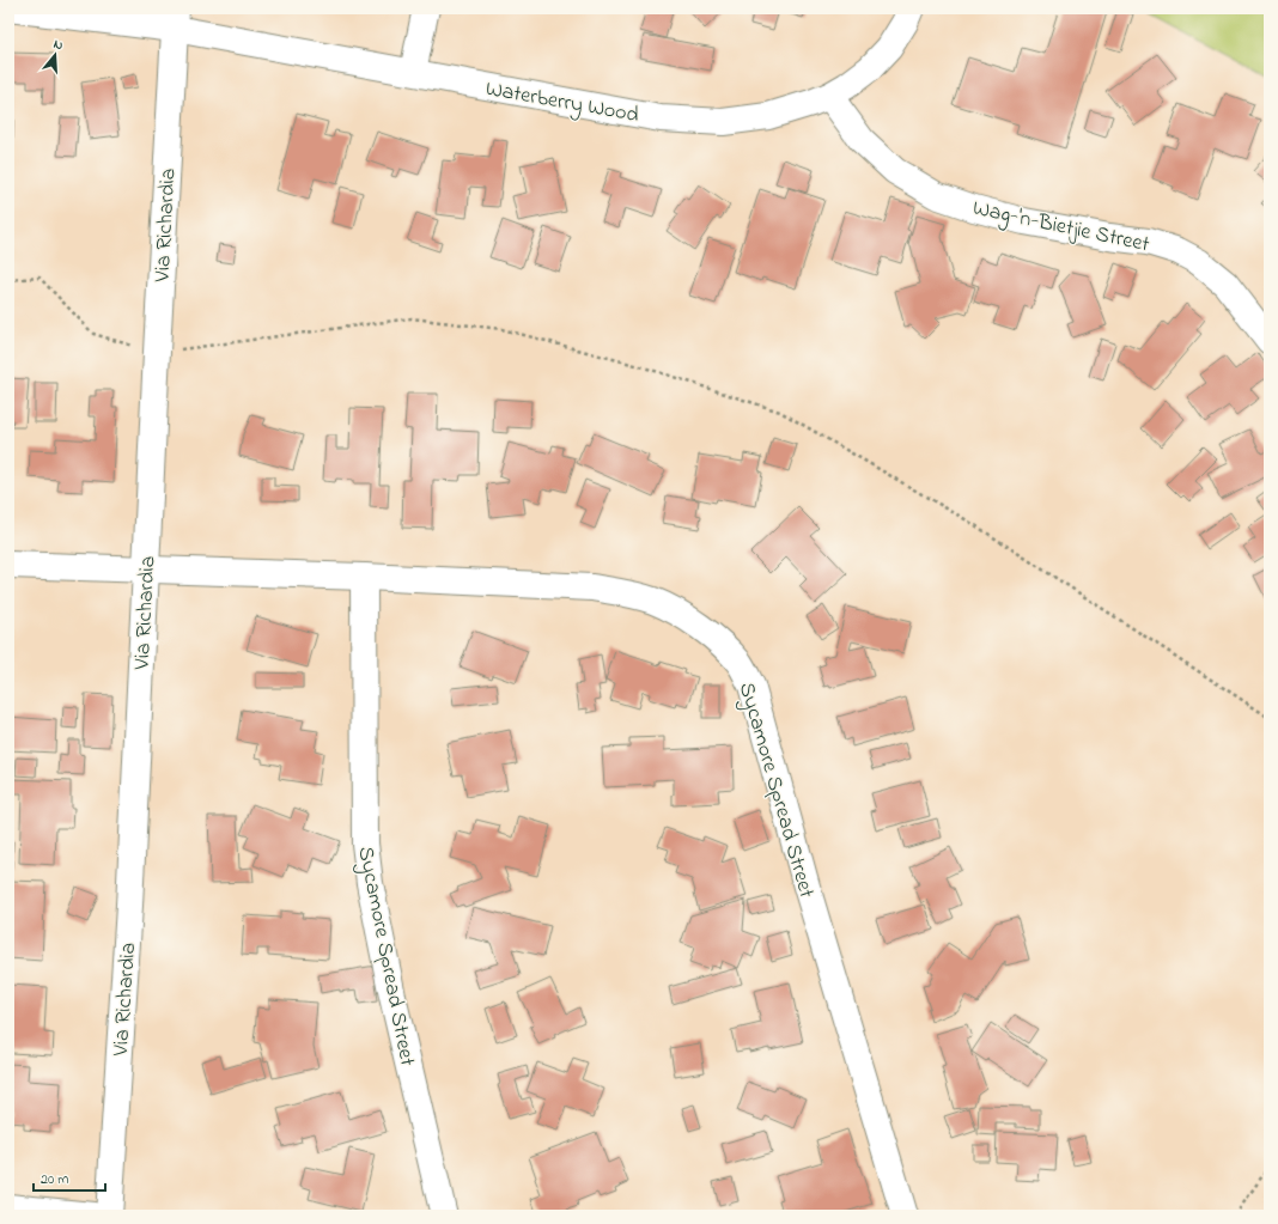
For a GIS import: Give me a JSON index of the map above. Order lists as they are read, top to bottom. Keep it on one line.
{"streets":{"street":["Waterberry Wood","Via Richardia","Wag-'n-Bietjie Street","Sycamore Spread Street"]},"crossings":[["Waterberry Wood","Via Richardia"],["Waterberry Wood","Wag-'n-Bietjie Street"],["Via Richardia","Sycamore Spread Street"]],"scale_bar":"20 m","north":"top"}
